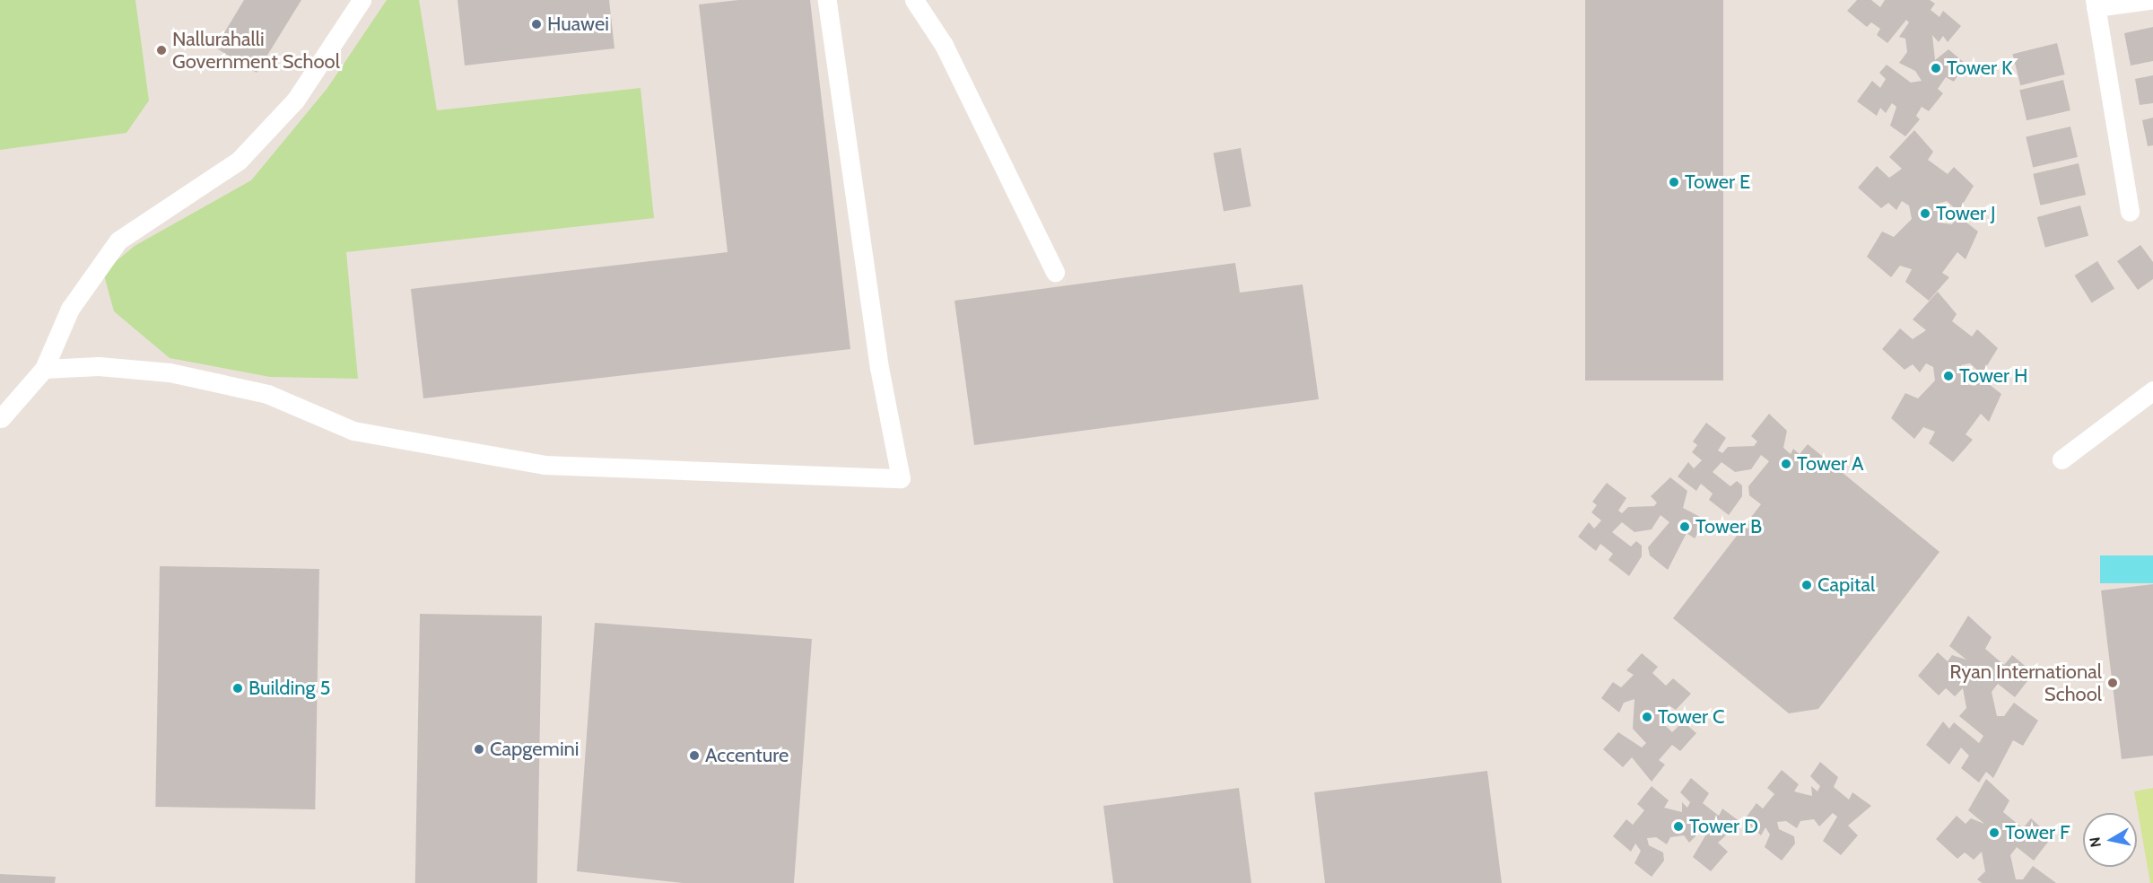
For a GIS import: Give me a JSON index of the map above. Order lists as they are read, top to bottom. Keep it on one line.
{"places":["Huawei","Nallurahalli Government School","Tower K","Tower E","Tower J","Tower H","Tower A","Tower B","Capital","Ryan International School","Building 5","Tower C","Capgemini","Accenture","Tower D","Tower F"],"north":"left"}
